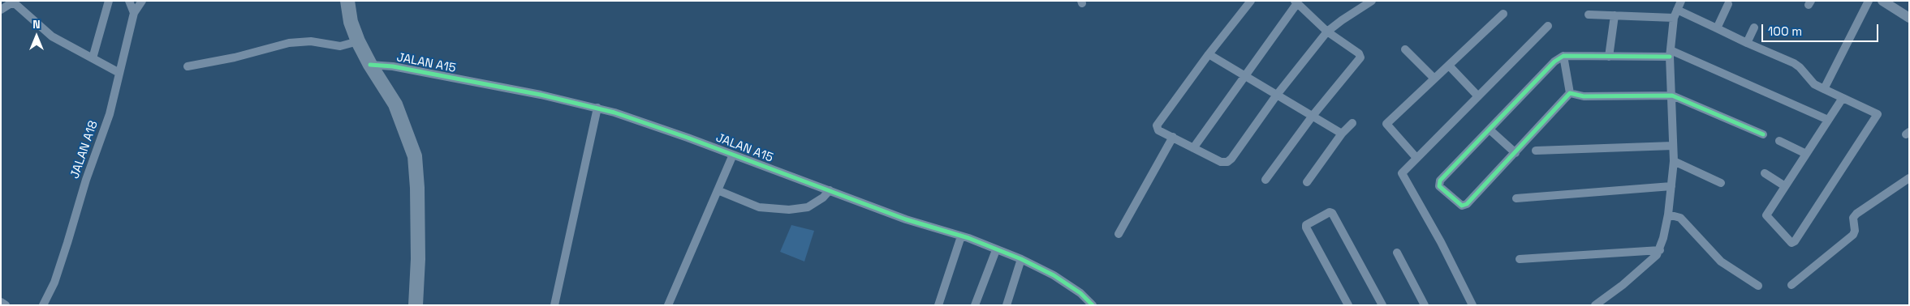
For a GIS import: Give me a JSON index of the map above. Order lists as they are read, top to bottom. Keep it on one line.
{"streets":{"street":["JALAN A15","JALAN A18"]},"scale_bar":"100 m","north":"top"}
